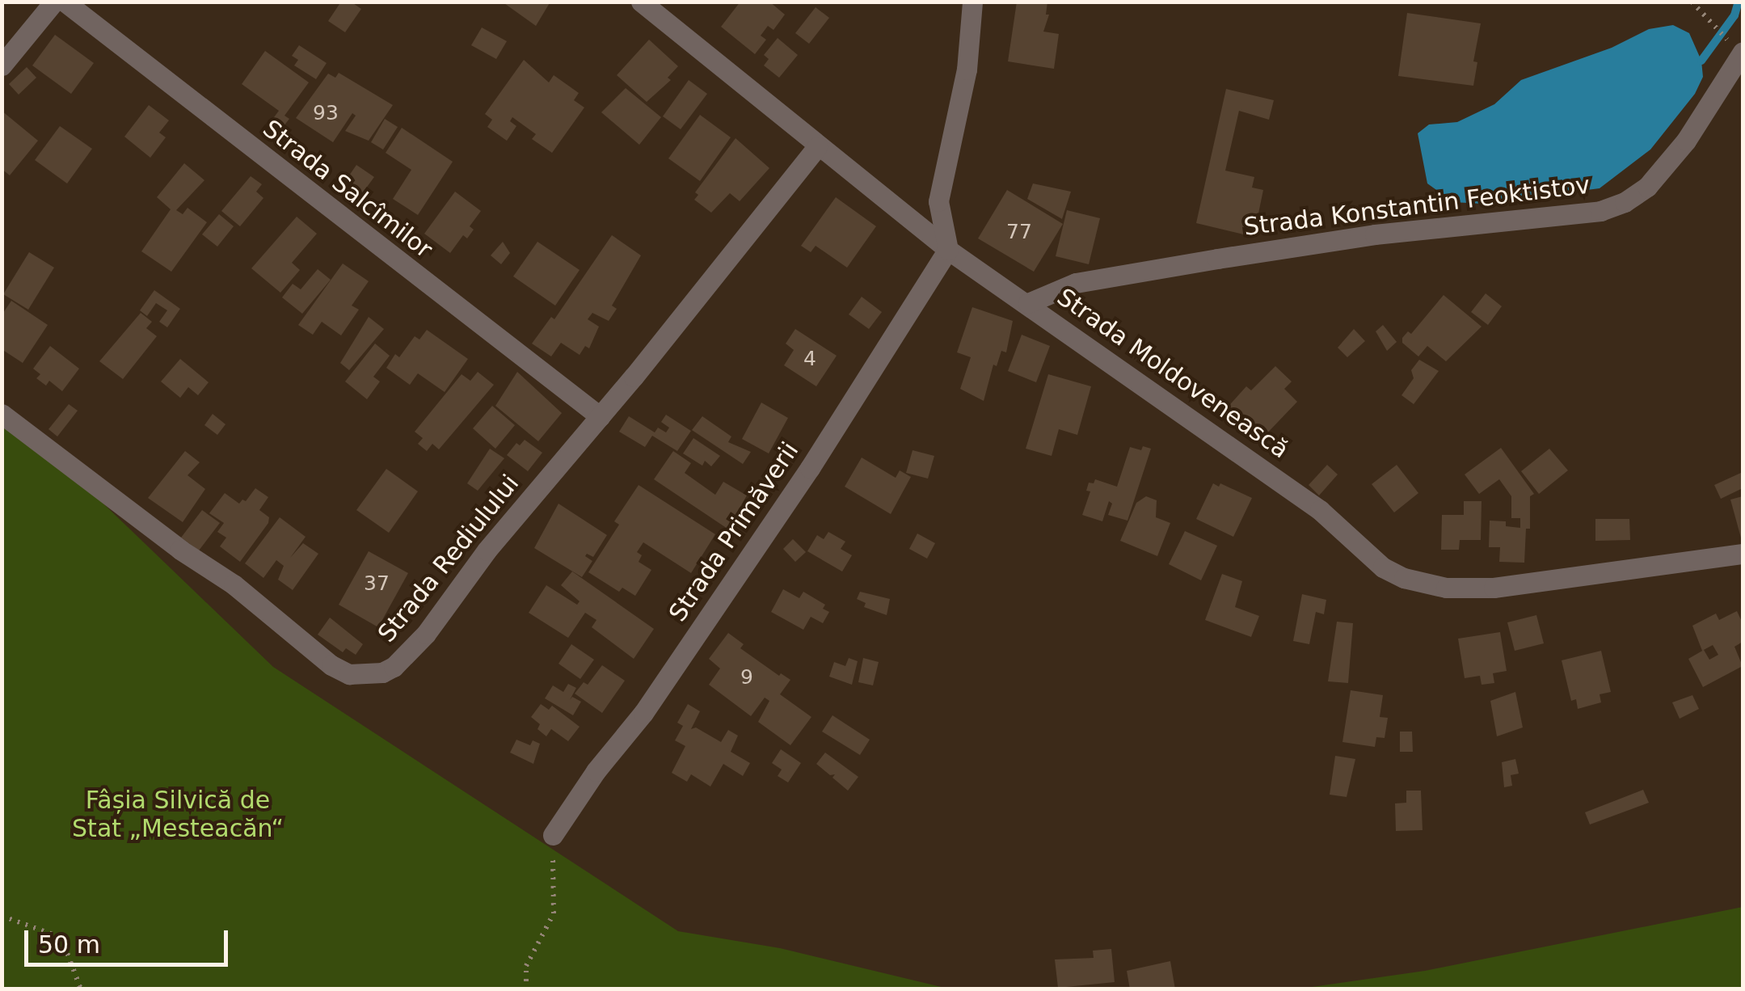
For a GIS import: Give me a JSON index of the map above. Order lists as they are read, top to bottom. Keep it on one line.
{"streets":{"street":["Strada Salcîmilor","Strada Konstantin Feoktistov","Strada Moldovenească","Strada Primăverii","Strada Rediulului"]},"crossings":[["Strada Salcîmilor","Strada Rediulului"],["Strada Konstantin Feoktistov","Strada Moldovenească"],["Strada Moldovenească","Strada Primăverii"],["Strada Moldovenească","Strada Rediulului"]],"parks":["Fâșia Silvică de Stat „Mesteacăn“"],"house_numbers":["93","77","4","37","9"],"scale_bar":"50 m"}
